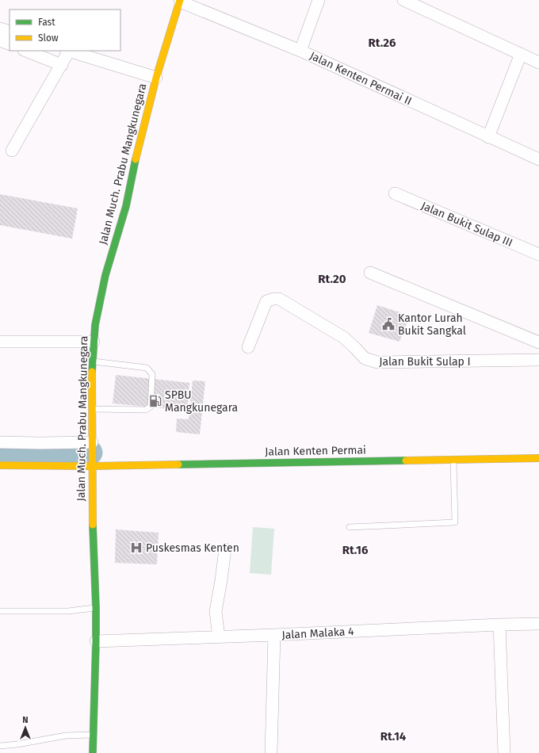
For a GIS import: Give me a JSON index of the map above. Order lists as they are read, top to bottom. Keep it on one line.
{"streets":{"main road":["Jalan Much. Prabu Mangkunegara","Jalan Kenten Permai"],"street":["Jalan Kenten Permai II","Jalan Bukit Sulap III","Jalan Bukit Sulap I","Jalan Malaka 4"]},"crossings":[["Jalan Kenten Permai II","Jalan Much. Prabu Mangkunegara"],["Jalan Much. Prabu Mangkunegara","Jalan Kenten Permai"],["Jalan Much. Prabu Mangkunegara","Jalan Malaka 4"]],"districts":["Rt.26","Rt.20","Rt.16","Rt.14"],"places":{"public building":["Kantor Lurah Bukit Sangkal"],"fuel station":["SPBU Mangkunegara"],"hospital":["Puskesmas Kenten"]},"legend":["Fast","Slow"],"north":"top"}
